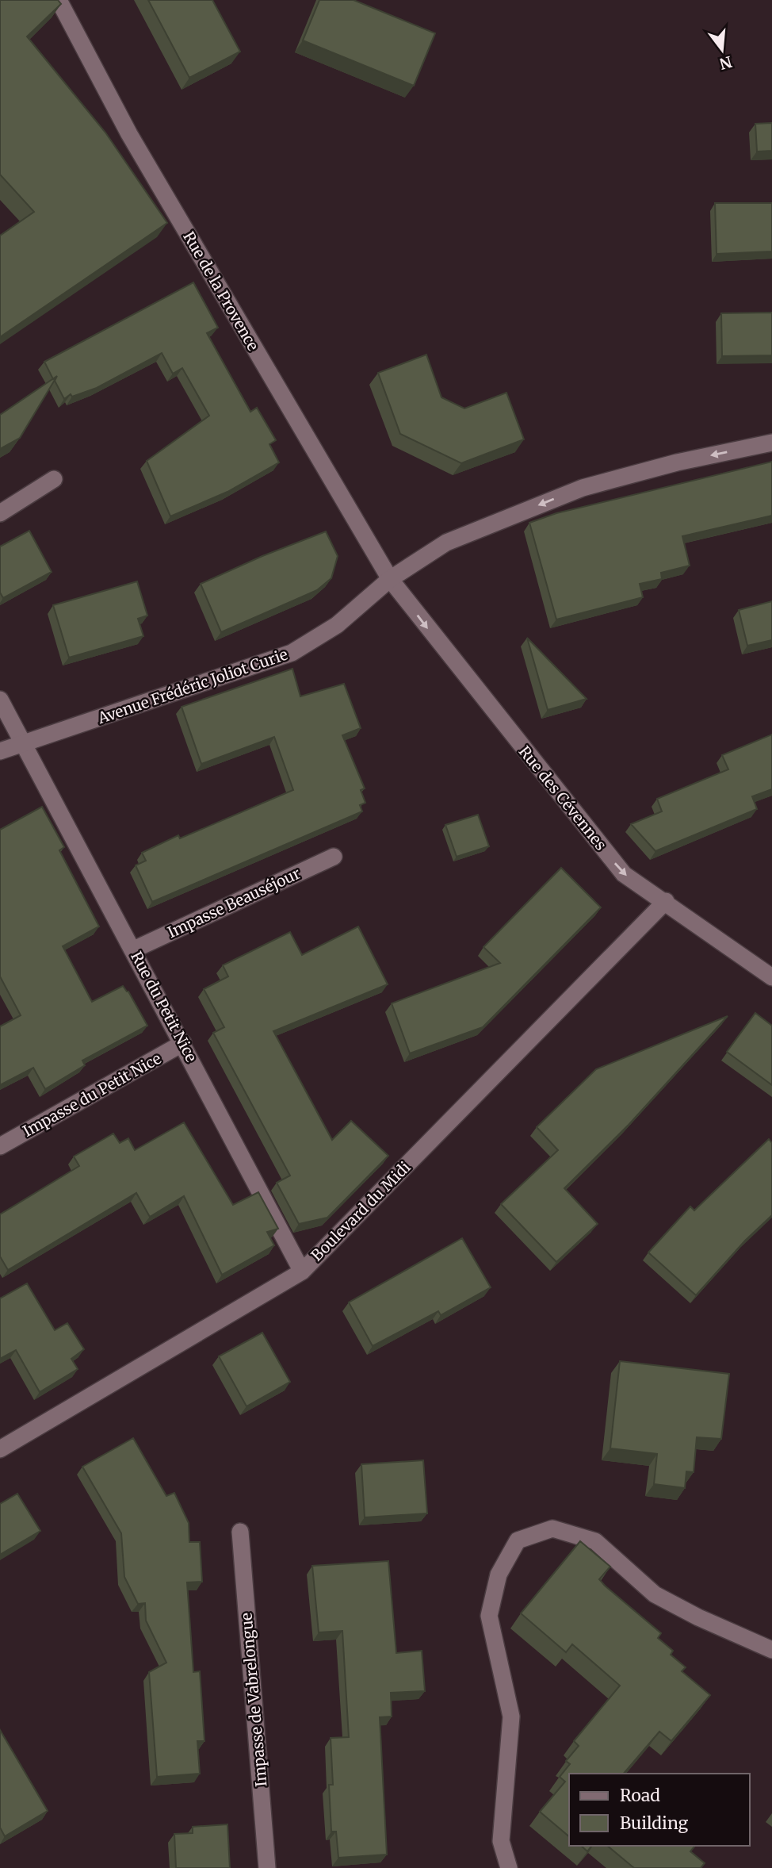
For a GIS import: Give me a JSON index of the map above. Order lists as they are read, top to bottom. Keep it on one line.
{"streets":{"street":["Rue de la Provence","Avenue Frédéric Joliot Curie","Rue des Cévennes","Impasse Beauséjour","Rue du Petit Nice","Impasse du Petit Nice","Boulevard du Midi","Impasse de Vabrelongue"]},"crossings":[["Rue de la Provence","Avenue Frédéric Joliot Curie"],["Rue de la Provence","Rue des Cévennes"],["Avenue Frédéric Joliot Curie","Rue des Cévennes"],["Avenue Frédéric Joliot Curie","Rue du Petit Nice"],["Rue des Cévennes","Boulevard du Midi"],["Impasse Beauséjour","Rue du Petit Nice"],["Rue du Petit Nice","Impasse du Petit Nice"],["Rue du Petit Nice","Boulevard du Midi"]],"one_way":["Avenue Frédéric Joliot Curie","Rue des Cévennes"],"legend":["Road","Building"],"north":"bottom"}
